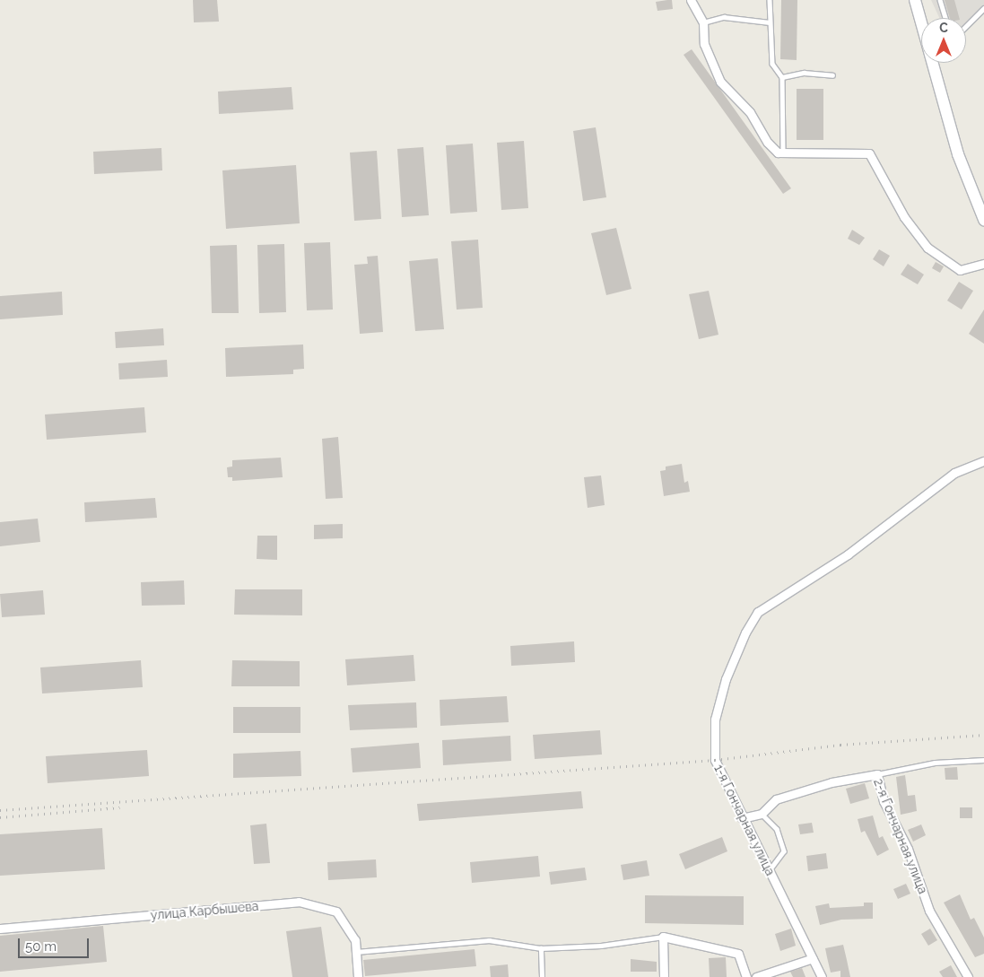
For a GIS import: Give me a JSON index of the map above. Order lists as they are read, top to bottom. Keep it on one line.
{"streets":{"street":["1-я Гончарная улица","2-я Гончарная улица","улица Карбышева"]},"crossings":[["1-я Гончарная улица","2-я Гончарная улица"]],"scale_bar":"50 m","north":"top"}
